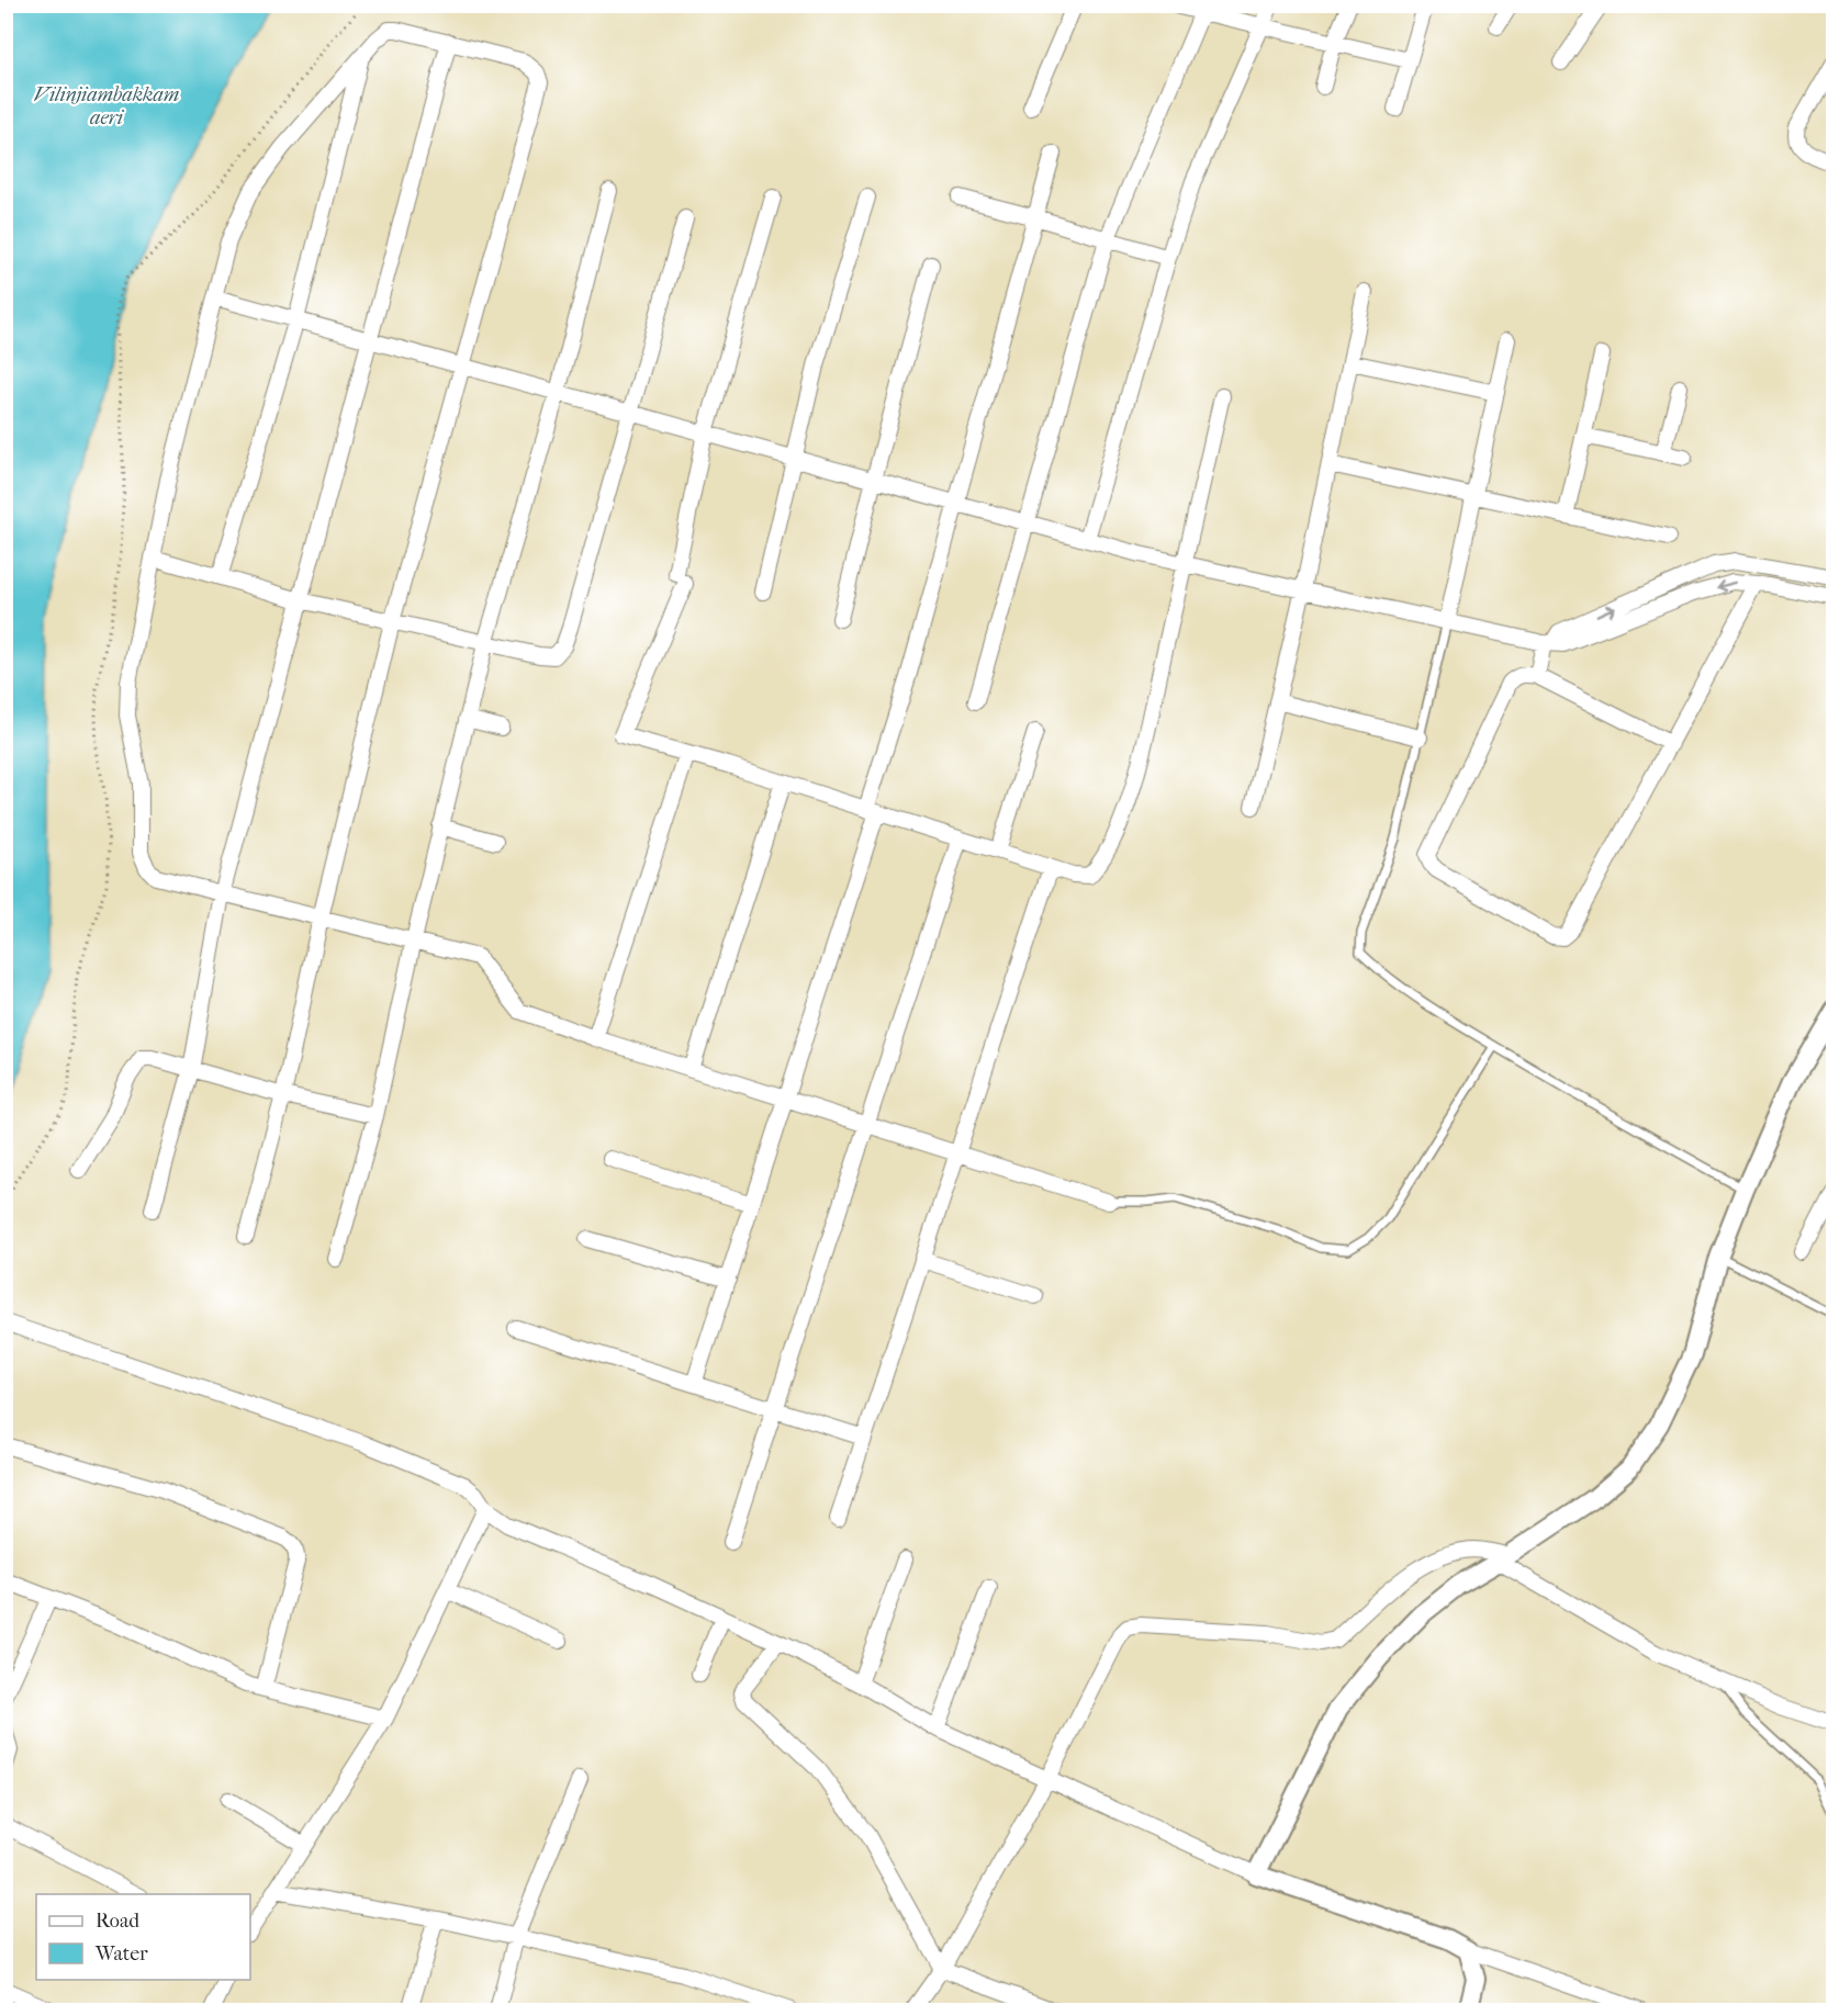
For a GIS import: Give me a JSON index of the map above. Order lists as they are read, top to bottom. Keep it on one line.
{"water":["Vilinjiambakkam aeri"],"legend":["Road","Water"]}
